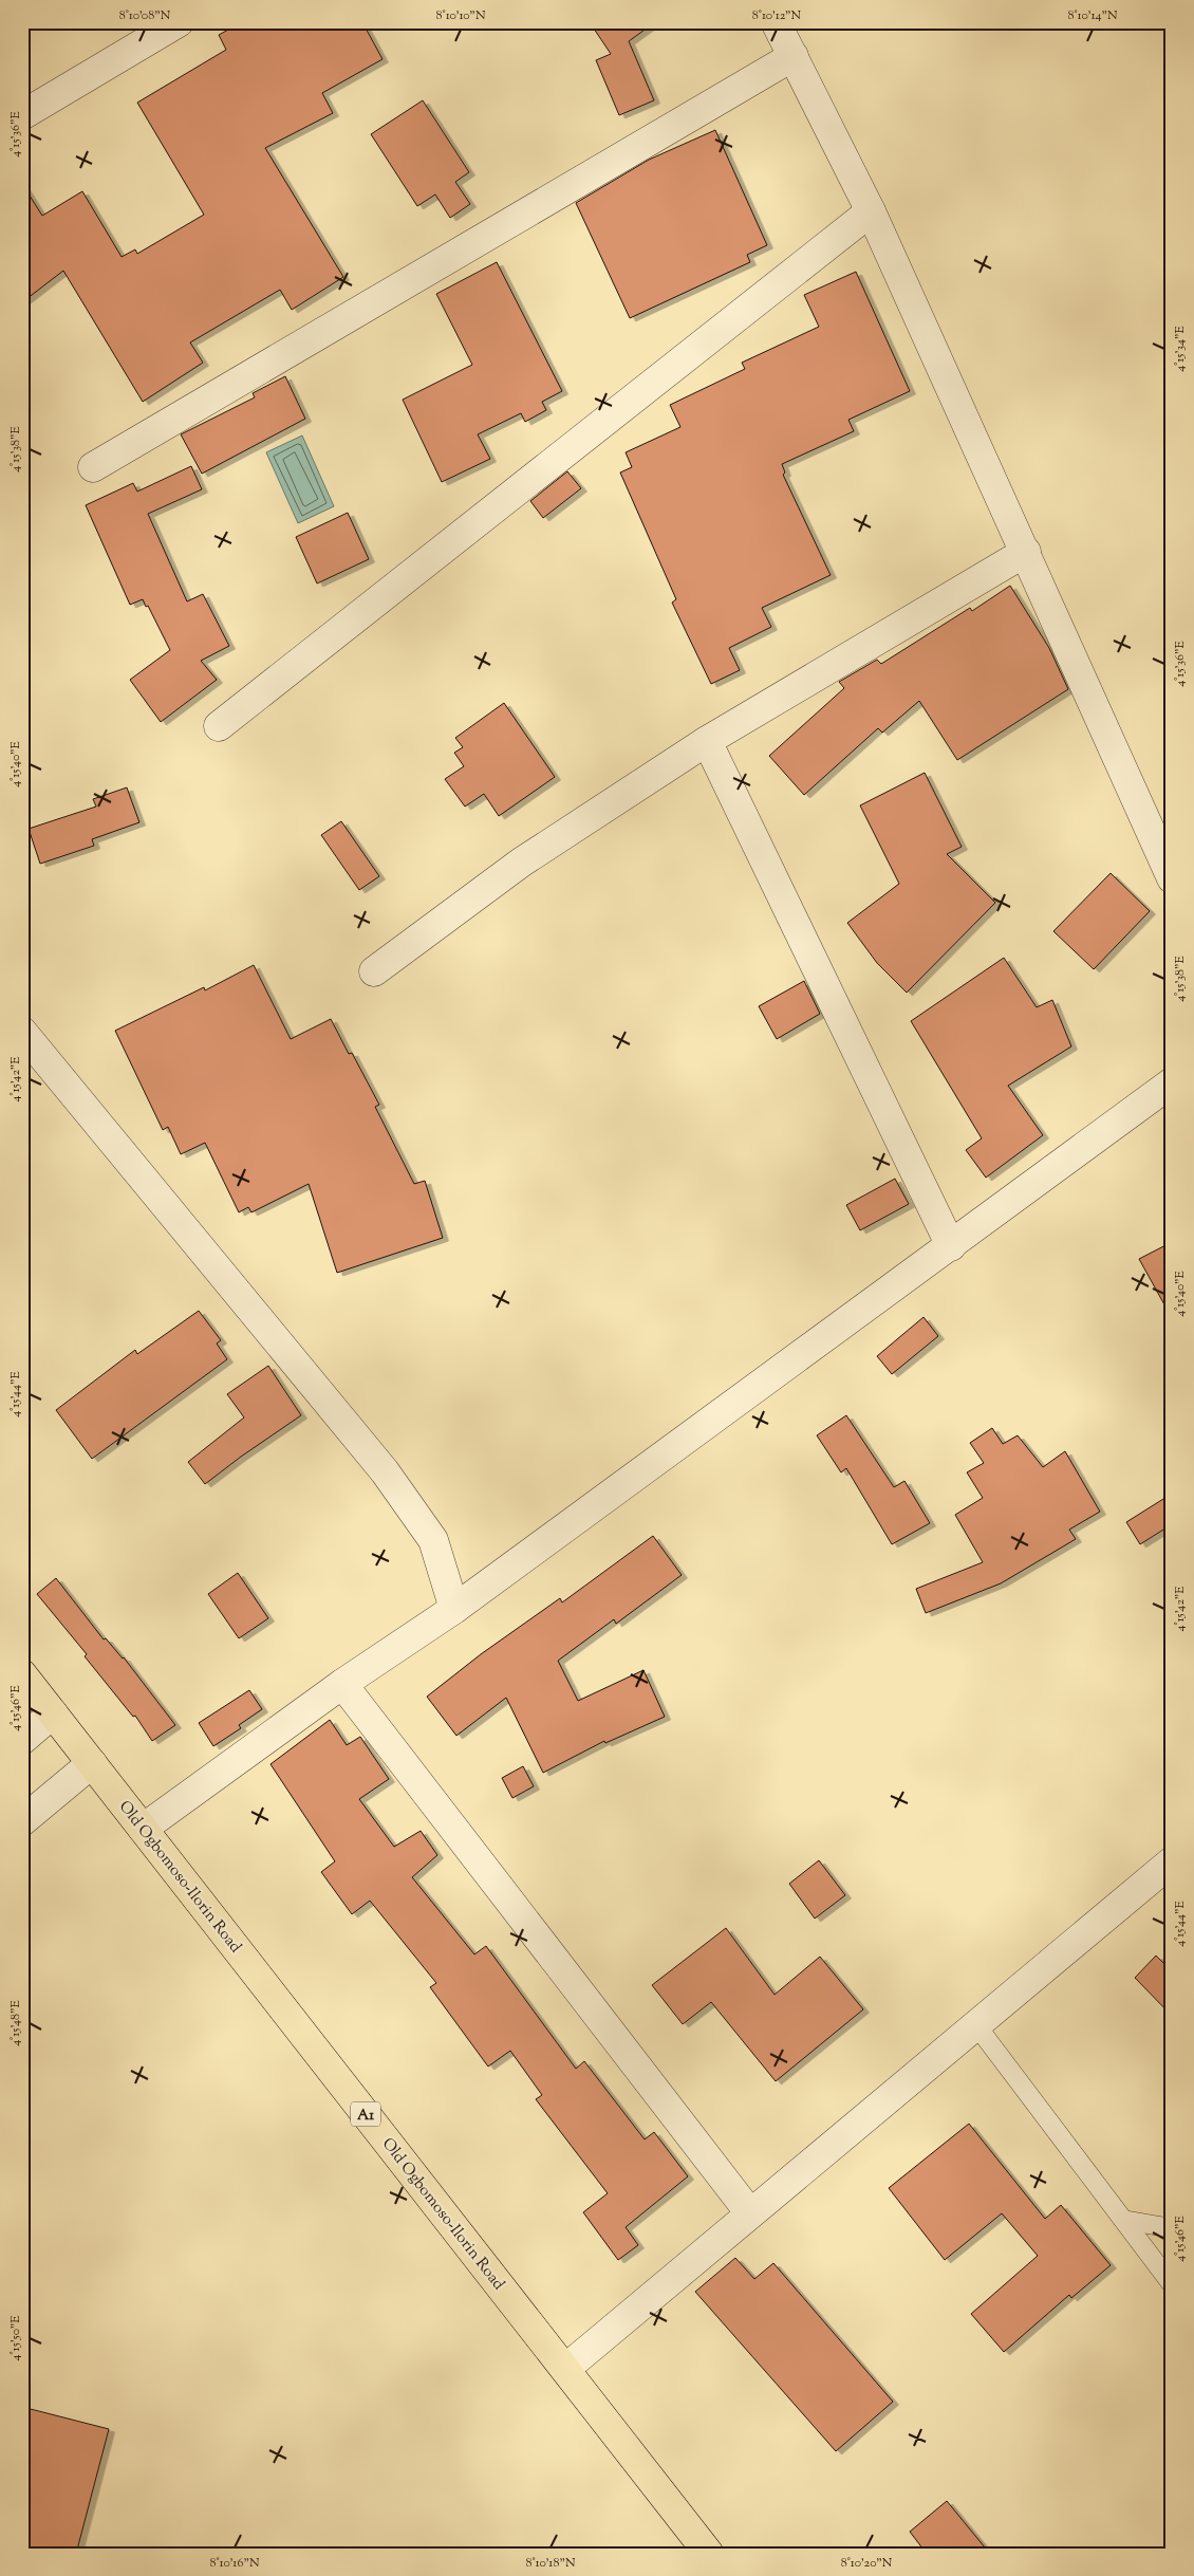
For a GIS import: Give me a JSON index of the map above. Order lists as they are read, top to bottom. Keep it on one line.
{"streets":{"highway":["Old Ogbomoso-Ilorin Road","A1"]},"coordinates":["8°10'08\"N","8°10'10\"N","8°10'12\"N","8°10'14\"N","4°15'36\"E","4°15'34\"E","4°15'38\"E","4°15'40\"E","4°15'42\"E","4°15'44\"E","4°15'46\"E","4°15'48\"E","4°15'50\"E","8°10'16\"N","8°10'18\"N","8°10'20\"N"]}
